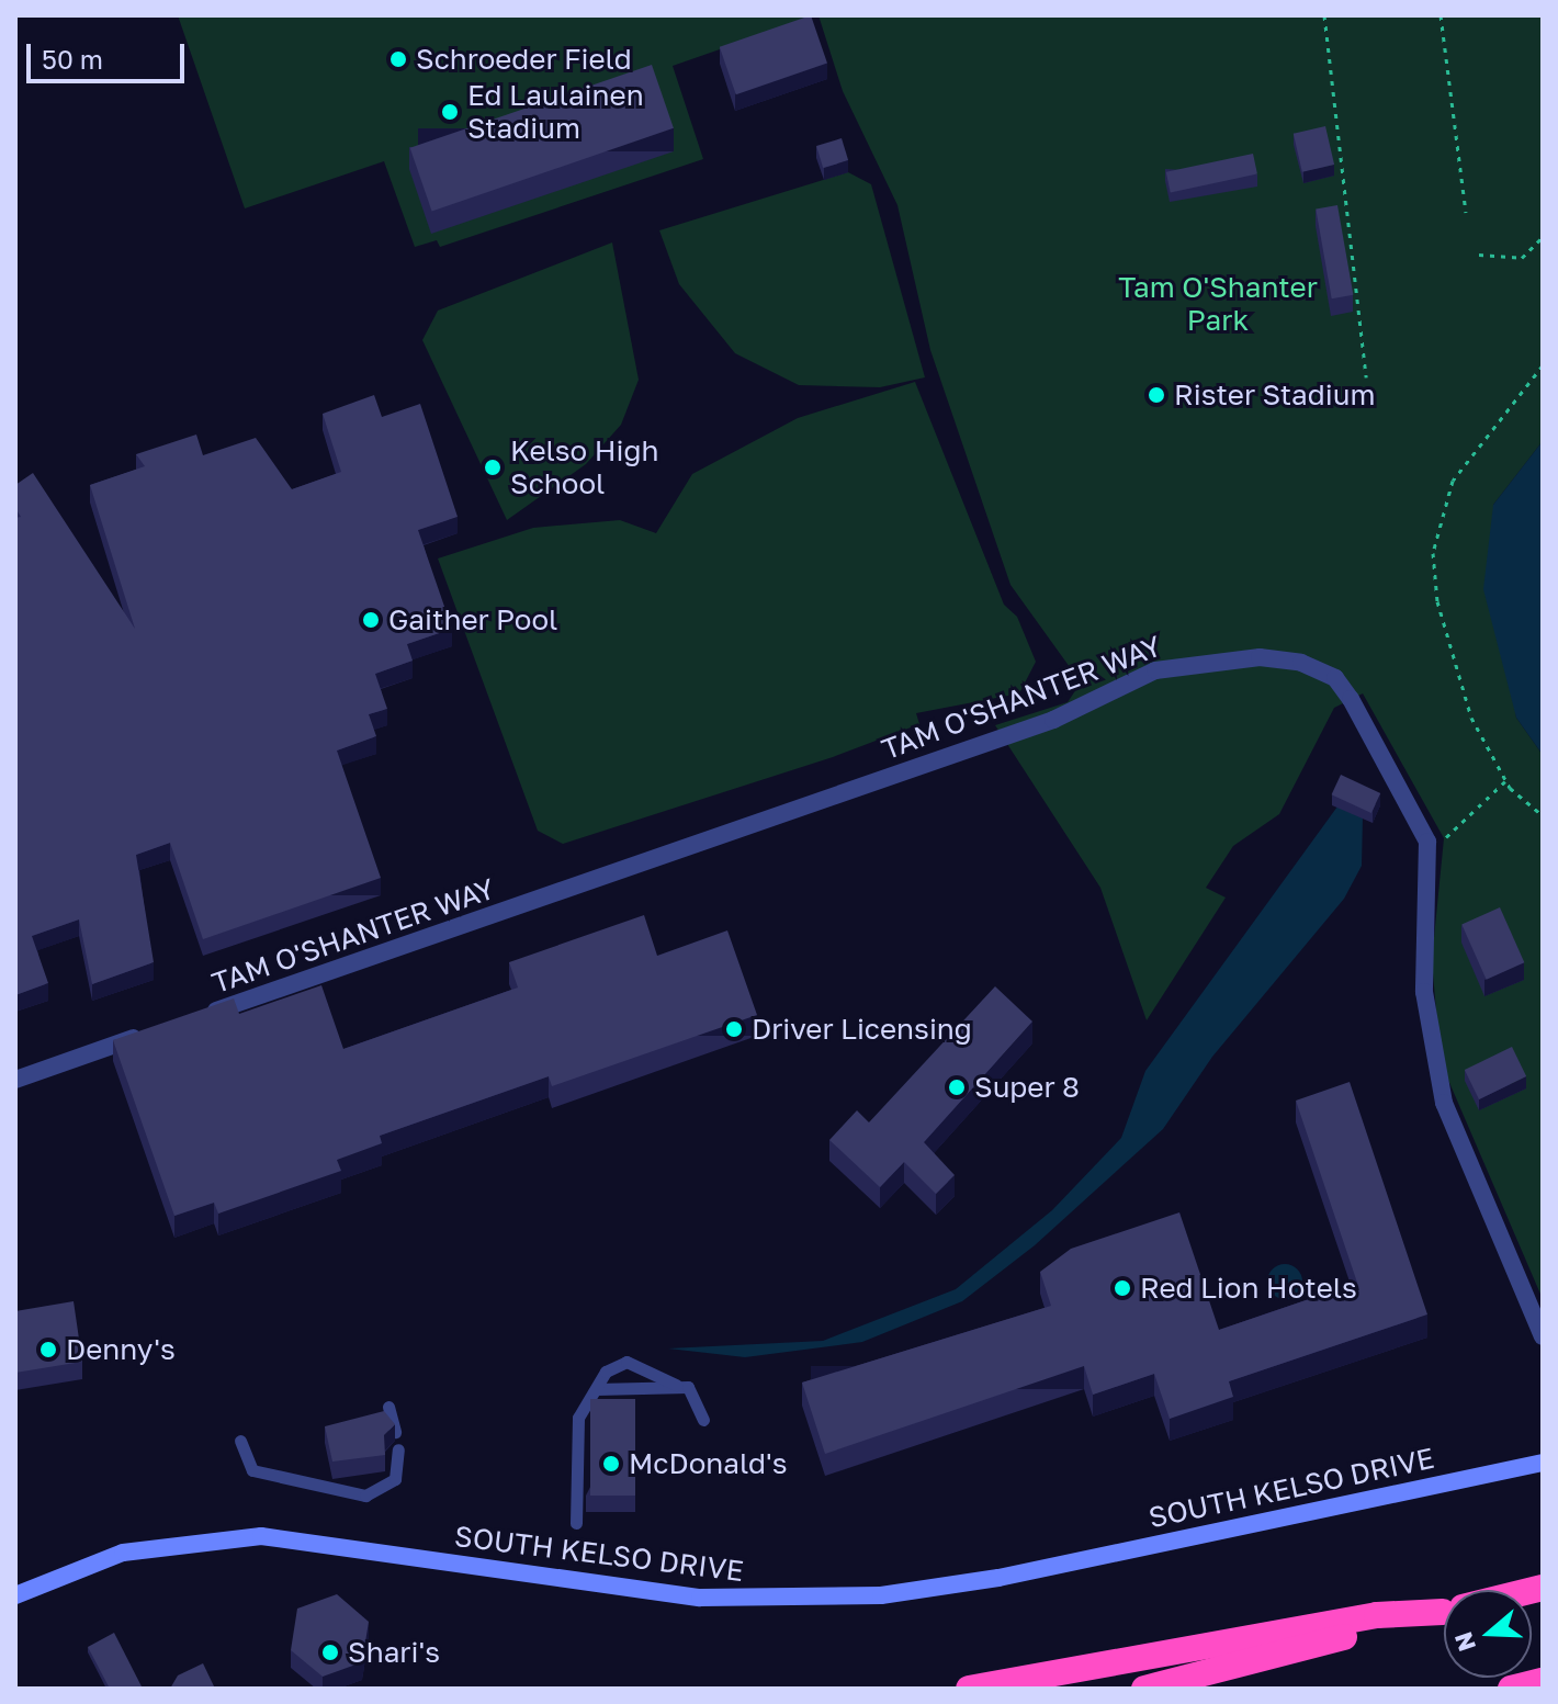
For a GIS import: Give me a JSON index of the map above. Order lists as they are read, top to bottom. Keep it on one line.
{"streets":{"main road":["SOUTH KELSO DRIVE"],"street":["TAM O'SHANTER WAY"]},"parks":["Tam O'Shanter Park"],"places":["Schroeder Field","Ed Laulainen Stadium","Rister Stadium","Kelso High School","Gaither Pool","Driver Licensing","Super 8","Red Lion Hotels","Denny's","McDonald's","Shari's"],"scale_bar":"50 m","north":"left"}
